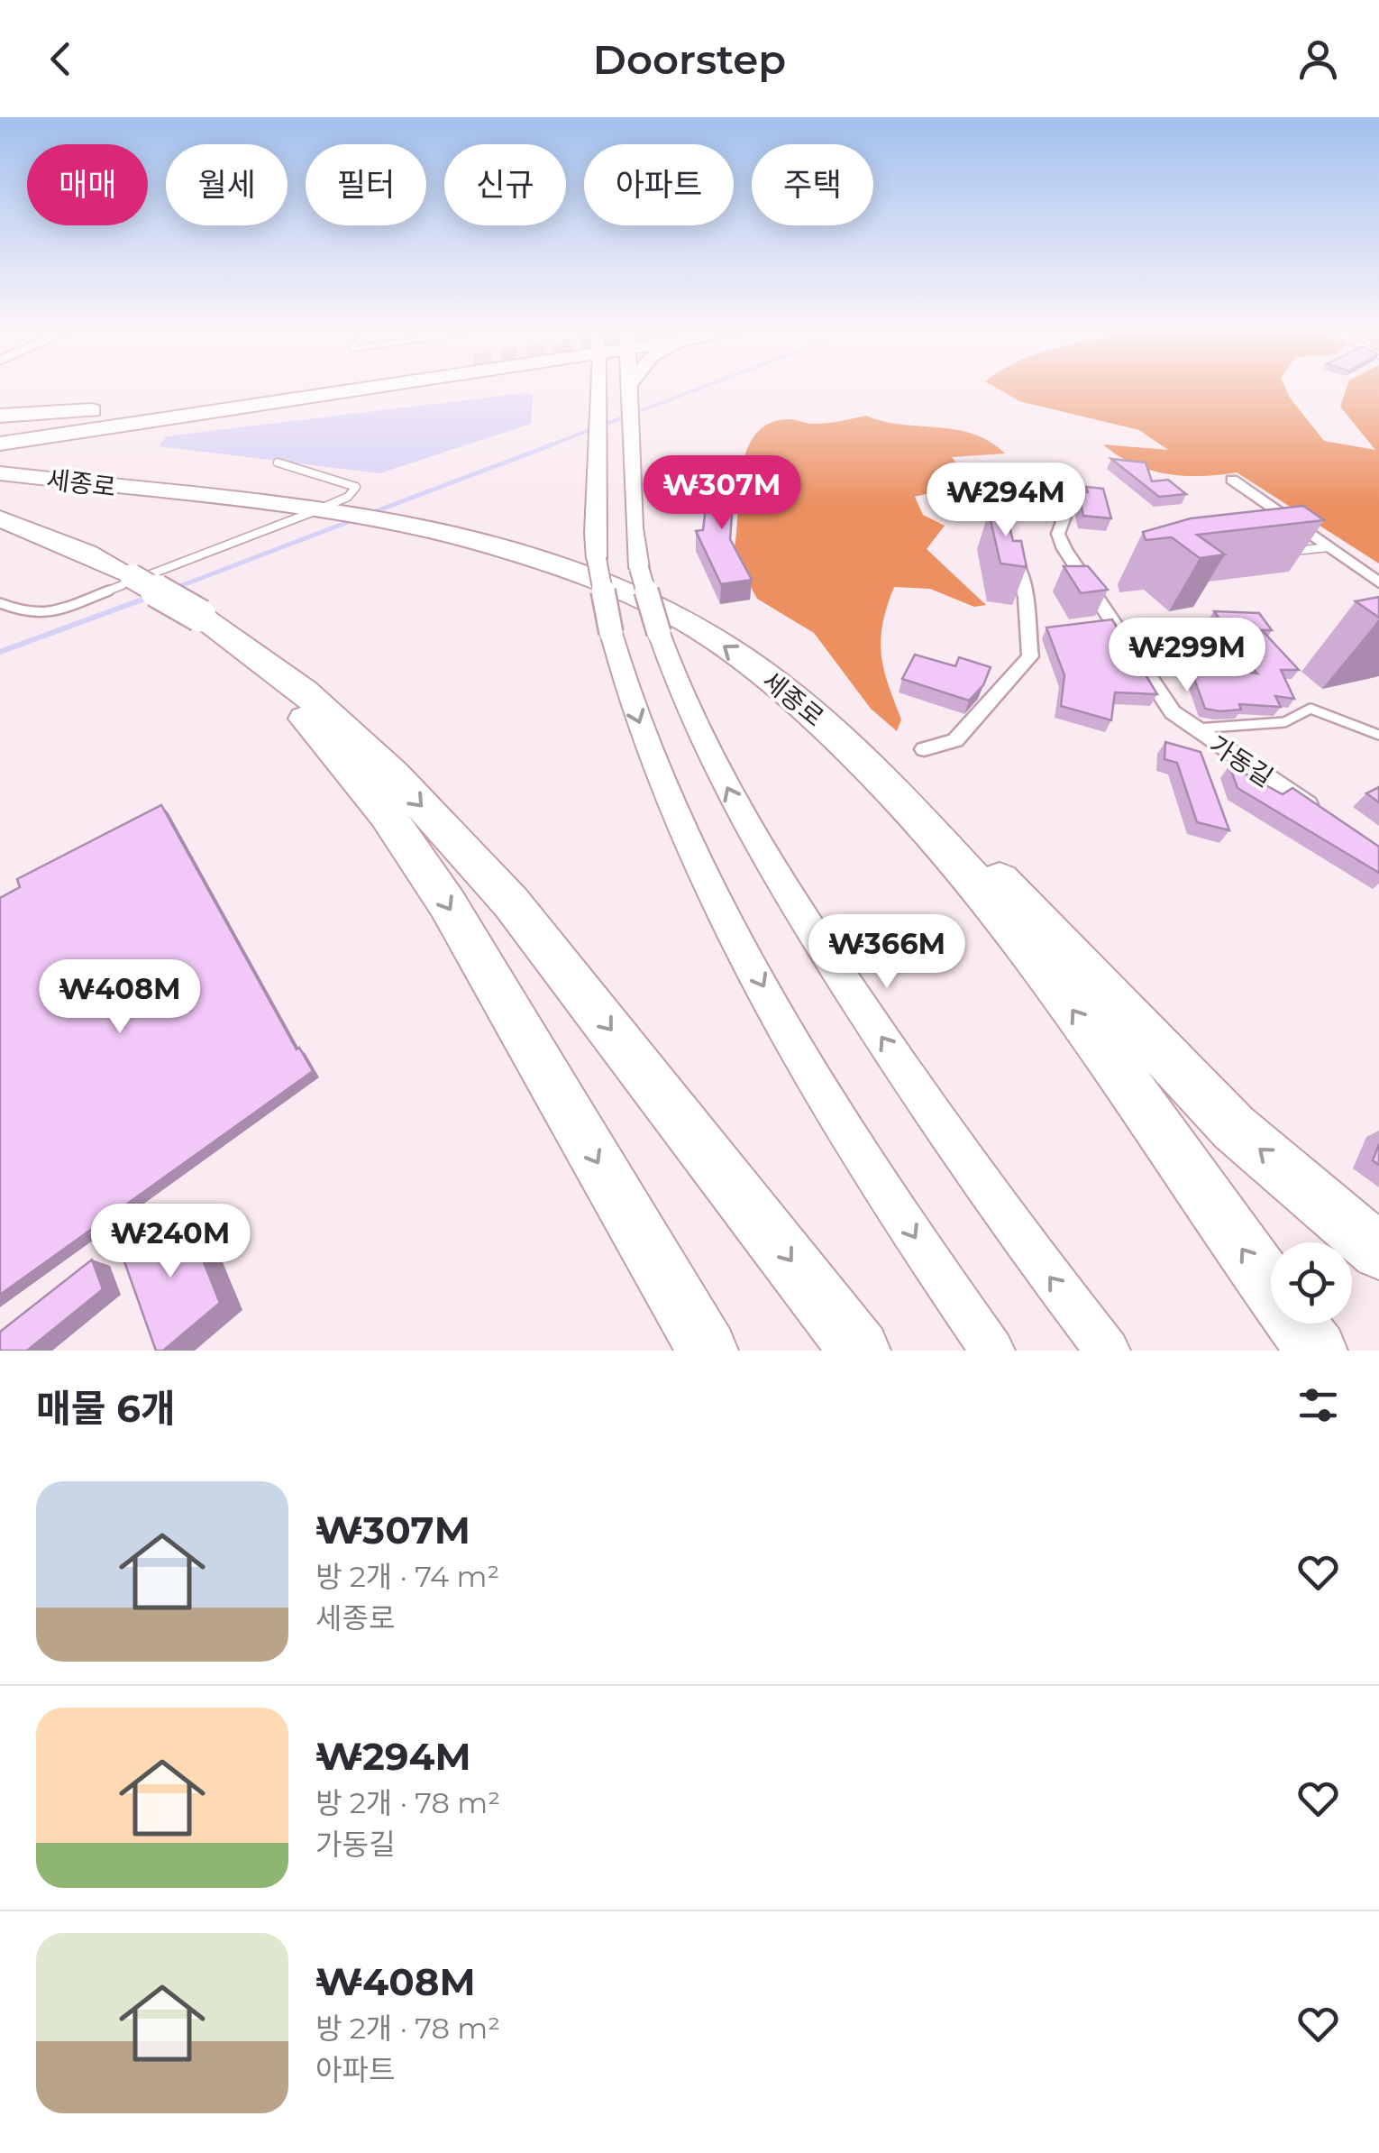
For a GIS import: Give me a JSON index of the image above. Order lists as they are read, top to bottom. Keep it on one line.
{"streets":{"highway":["세종로"],"street":["가동길"]},"page":{"header":"Doorstep","chip":["매매","월세","필터","신규","아파트","주택"],"price":["₩307M","₩294M","₩299M","₩366M","₩408M","₩240M"],"heading":"매물 6개","list":[{"name":"₩307M","note":"방 2개 · 74 m² · 세종로"},{"name":"₩294M","note":"방 2개 · 78 m² · 가동길"},{"name":"₩408M","note":"방 2개 · 78 m² · 아파트"}]}}
